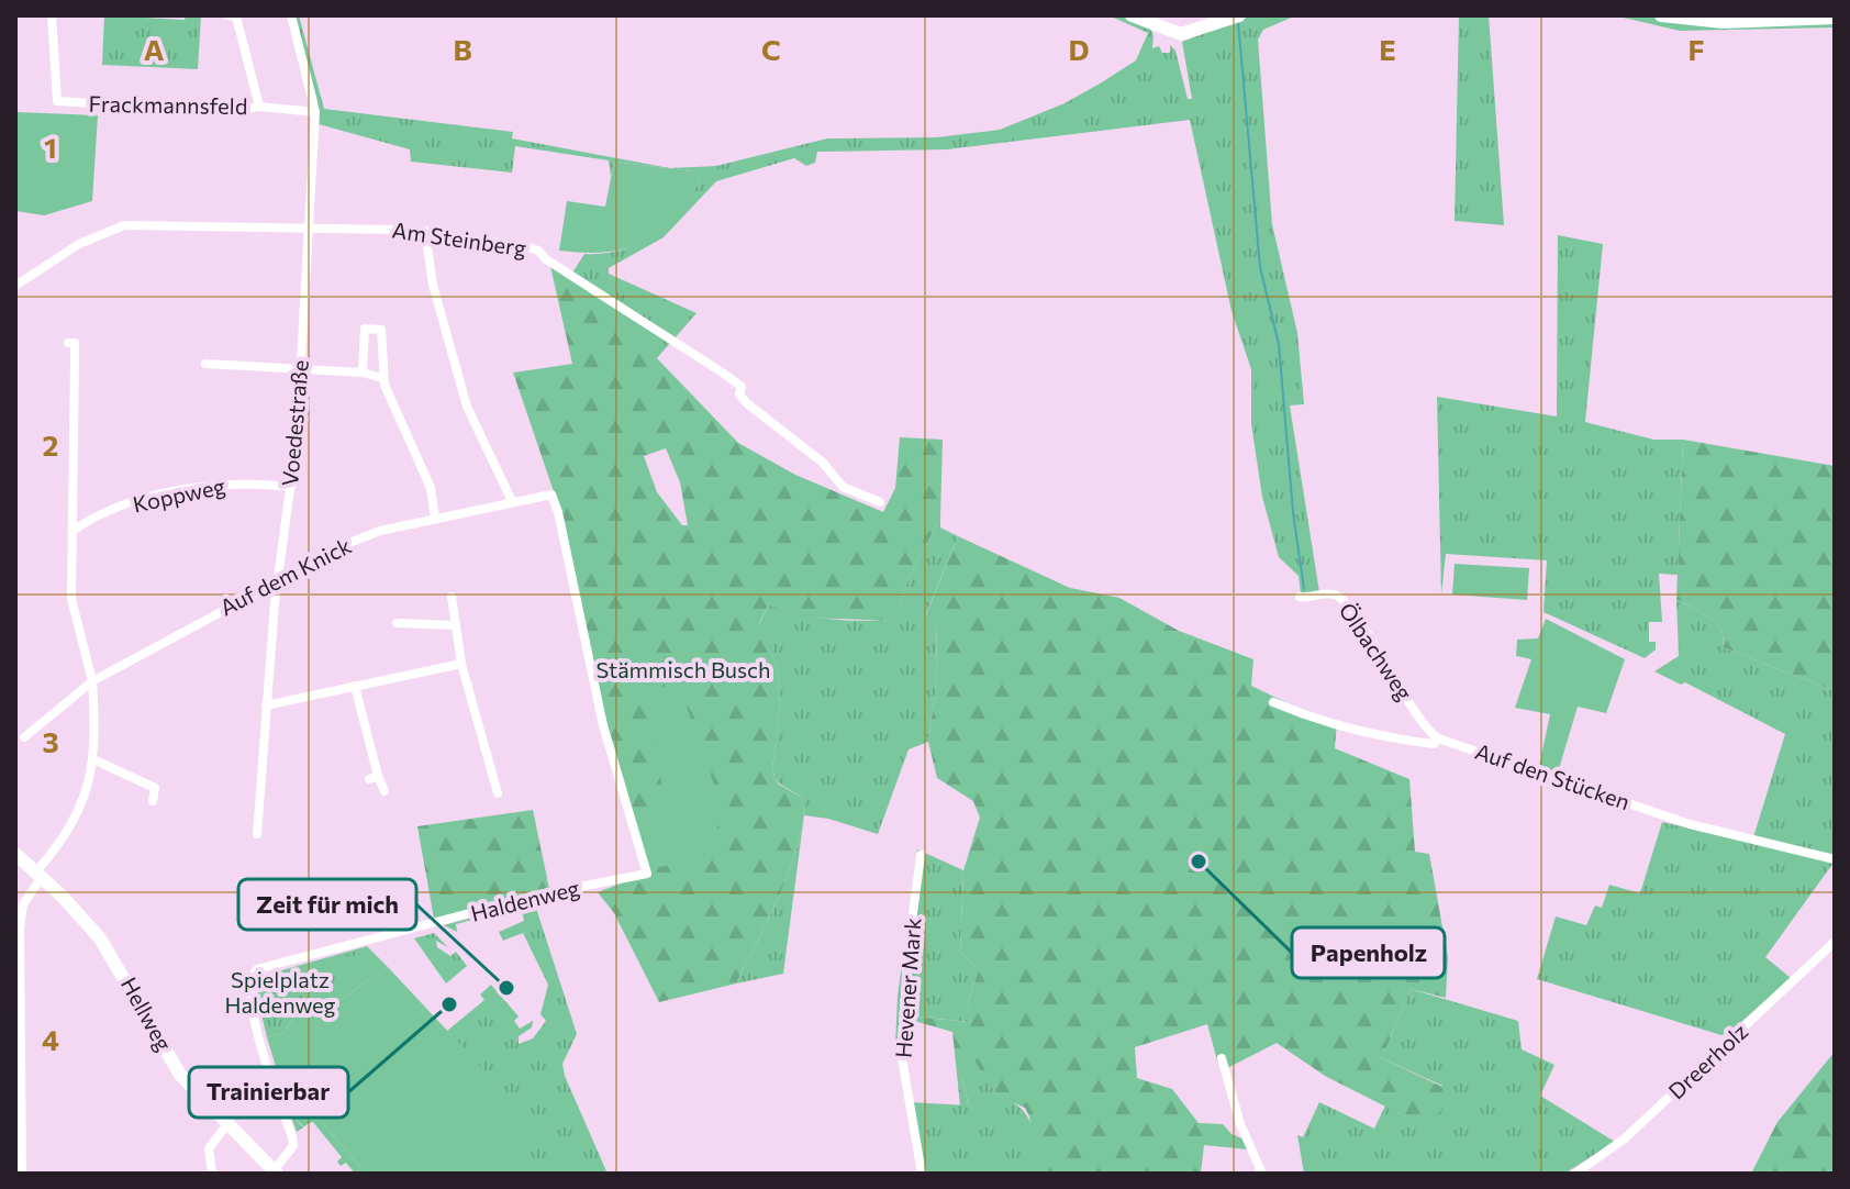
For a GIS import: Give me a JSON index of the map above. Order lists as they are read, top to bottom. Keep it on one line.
{"streets":{"street":["Frackmannsfeld","Am Steinberg","Voedestraße","Koppweg","Auf dem Knick","Ölbachweg","Auf den Stücken","Haldenweg","Hevener Mark","Hellweg","Dreerholz"]},"crossings":[["Frackmannsfeld","Voedestraße"],["Am Steinberg","Voedestraße"],["Voedestraße","Koppweg"],["Voedestraße","Auf dem Knick"],["Auf dem Knick","Haldenweg"],["Ölbachweg","Auf den Stücken"],["Haldenweg","Hellweg"]],"parks":["Stämmisch Busch","Spielplatz Haldenweg"],"places":["Papenholz","Zeit für mich","Trainierbar"],"grid":{"columns":["A","B","C","D","E","F"],"rows":["1","2","3","4"]}}
